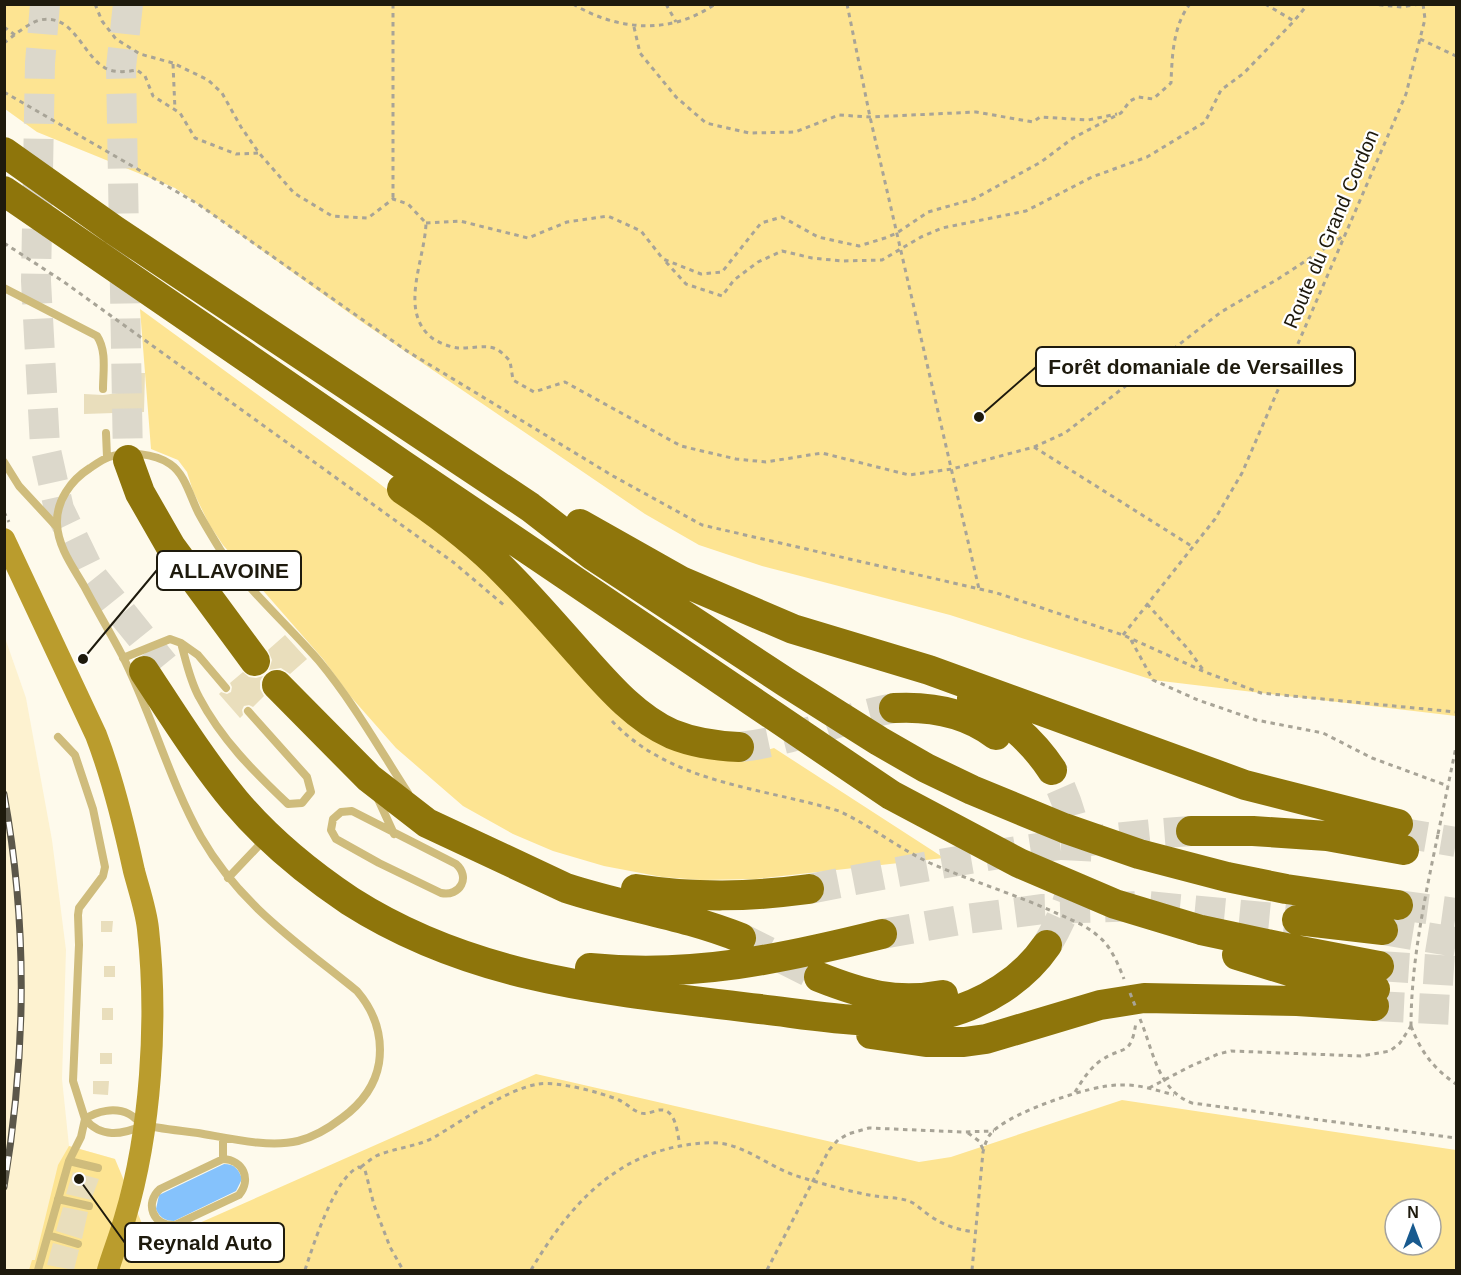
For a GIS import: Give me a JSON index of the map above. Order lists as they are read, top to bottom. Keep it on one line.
{"streets":{"path":["Route du Grand Cordon"]},"places":["Forêt domaniale de Versailles","ALLAVOINE","Reynald Auto"],"north":"top"}
